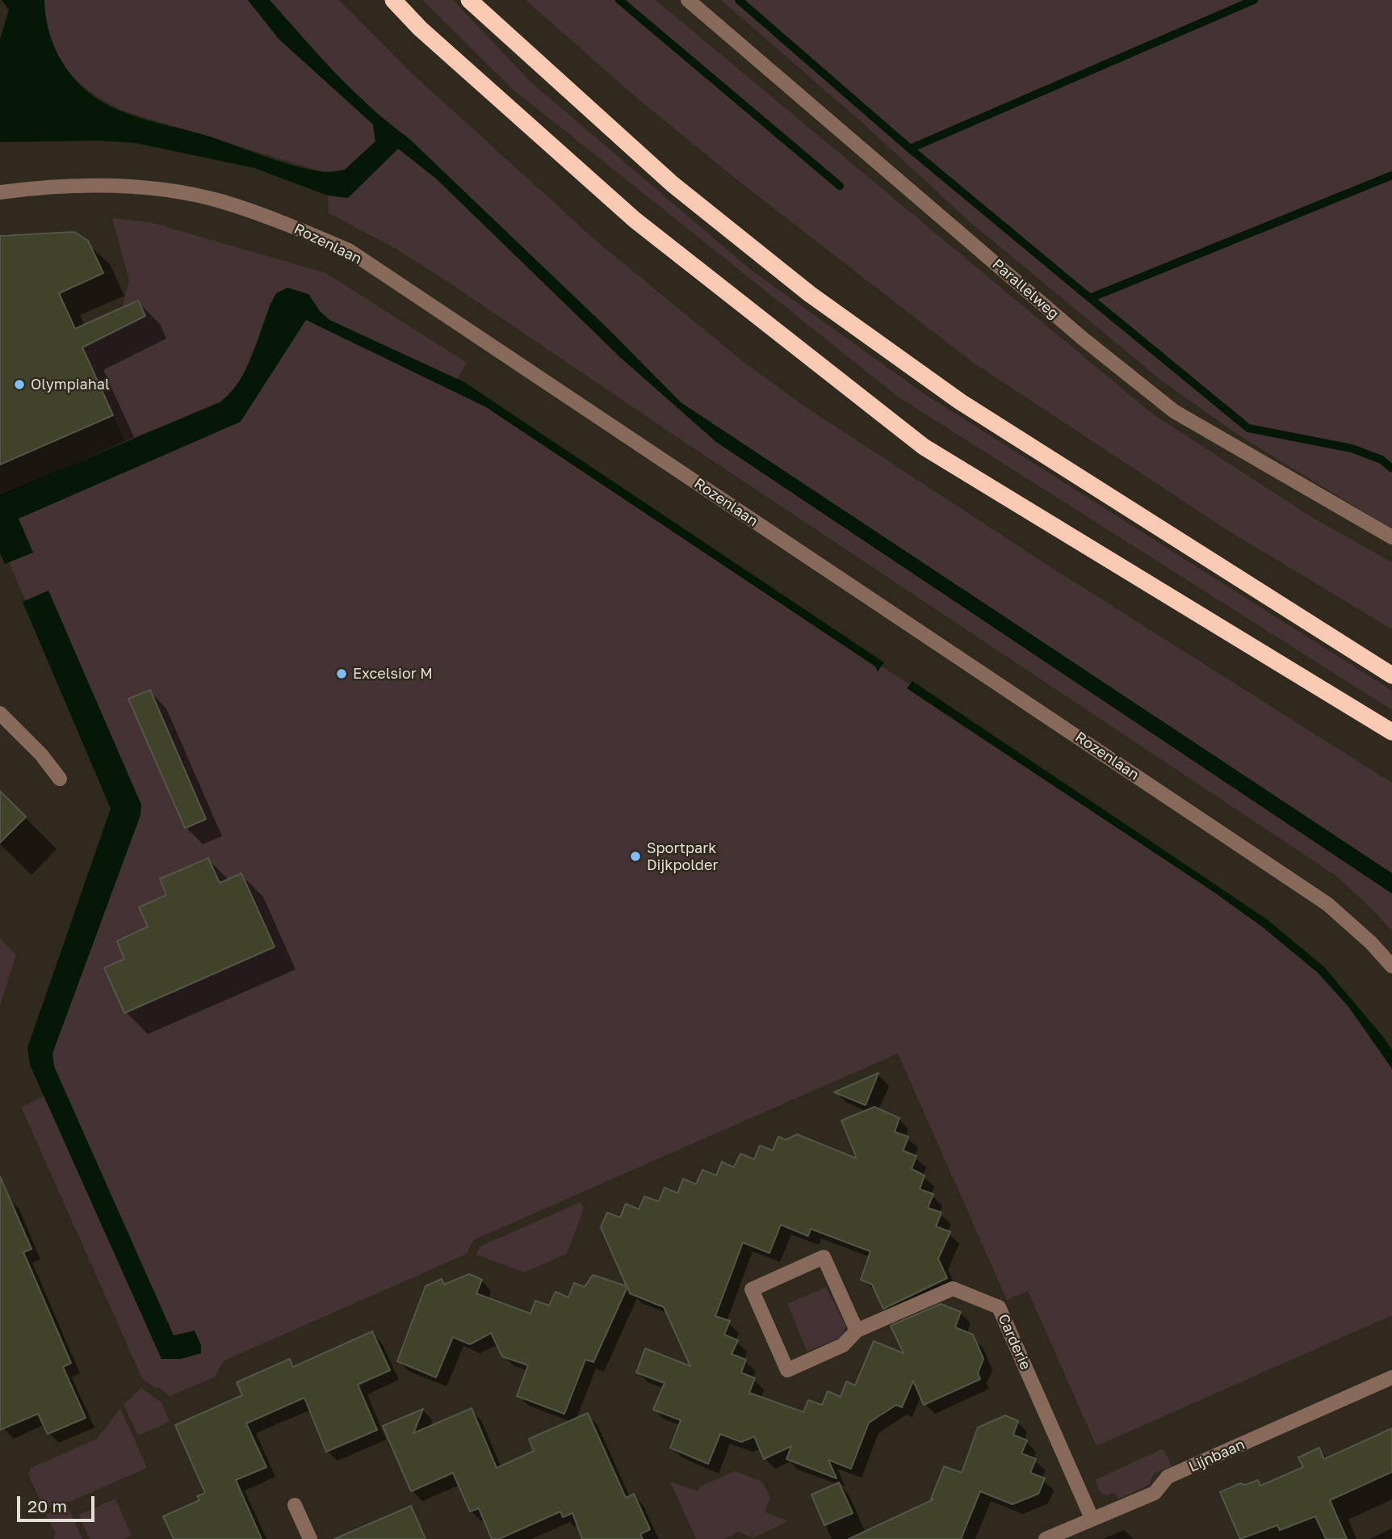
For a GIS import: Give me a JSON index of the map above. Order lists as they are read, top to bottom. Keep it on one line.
{"streets":{"street":["Rozenlaan","Parallelweg","Carderie","Lijnbaan"]},"crossings":[["Carderie","Lijnbaan"]],"places":["Olympiahal","Excelsior M","Sportpark Dijkpolder"],"scale_bar":"20 m"}
